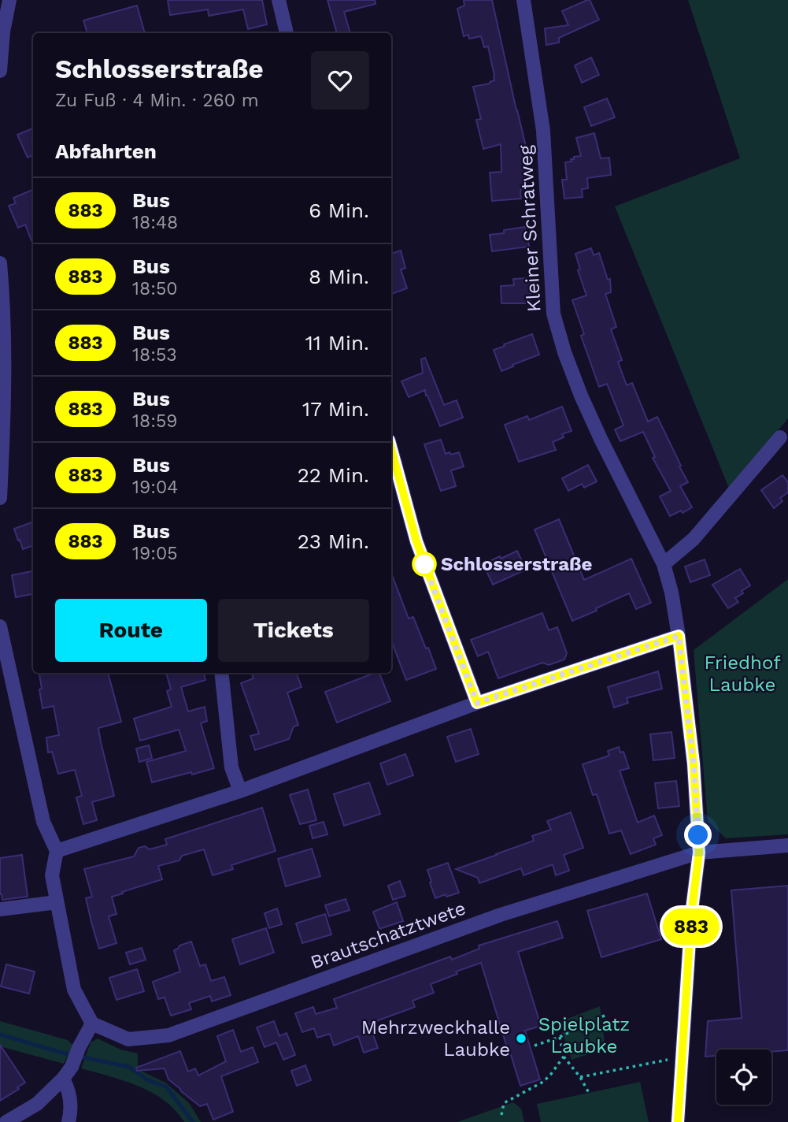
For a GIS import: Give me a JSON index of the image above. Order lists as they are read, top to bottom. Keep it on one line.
{"streets":{"street":["Kleiner Schratweg","Brautschatztwete"]},"crossings":[["Kleiner Schratweg","Brautschatztwete"]],"parks":["Friedhof Laubke","Spielplatz Laubke"],"places":["Schlosserstraße","Mehrzweckhalle Laubke"],"lines":["bus line 883"],"page":{"on_map":"883","heading":[["Schlosserstraße","Zu Fuß · 4 Min. · 260 m"],"Abfahrten"],"list":[{"mark":"883","name":"Bus","note":"18:48","value":"6 Min."},{"mark":"883","name":"Bus","note":"18:50","value":"8 Min."},{"mark":"883","name":"Bus","note":"18:53","value":"11 Min."},{"mark":"883","name":"Bus","note":"18:59","value":"17 Min."},{"mark":"883","name":"Bus","note":"19:04","value":"22 Min."},{"mark":"883","name":"Bus","note":"19:05","value":"23 Min."}],"buttons":["Route","Tickets"]}}
